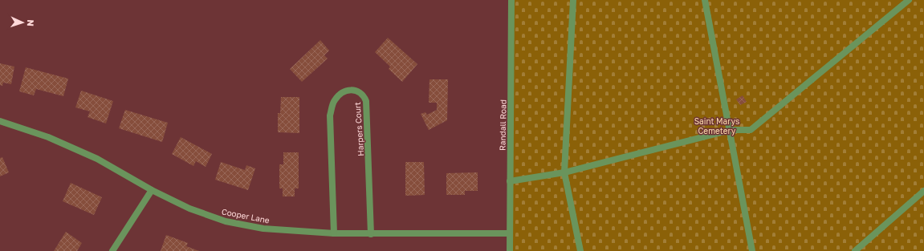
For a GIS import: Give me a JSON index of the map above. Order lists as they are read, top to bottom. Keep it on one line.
{"streets":{"street":["Randall Road","Harpers Court","Cooper Lane"]},"crossings":[["Randall Road","Cooper Lane"],["Harpers Court","Cooper Lane"]],"parks":["Saint Marys Cemetery"],"north":"right"}
